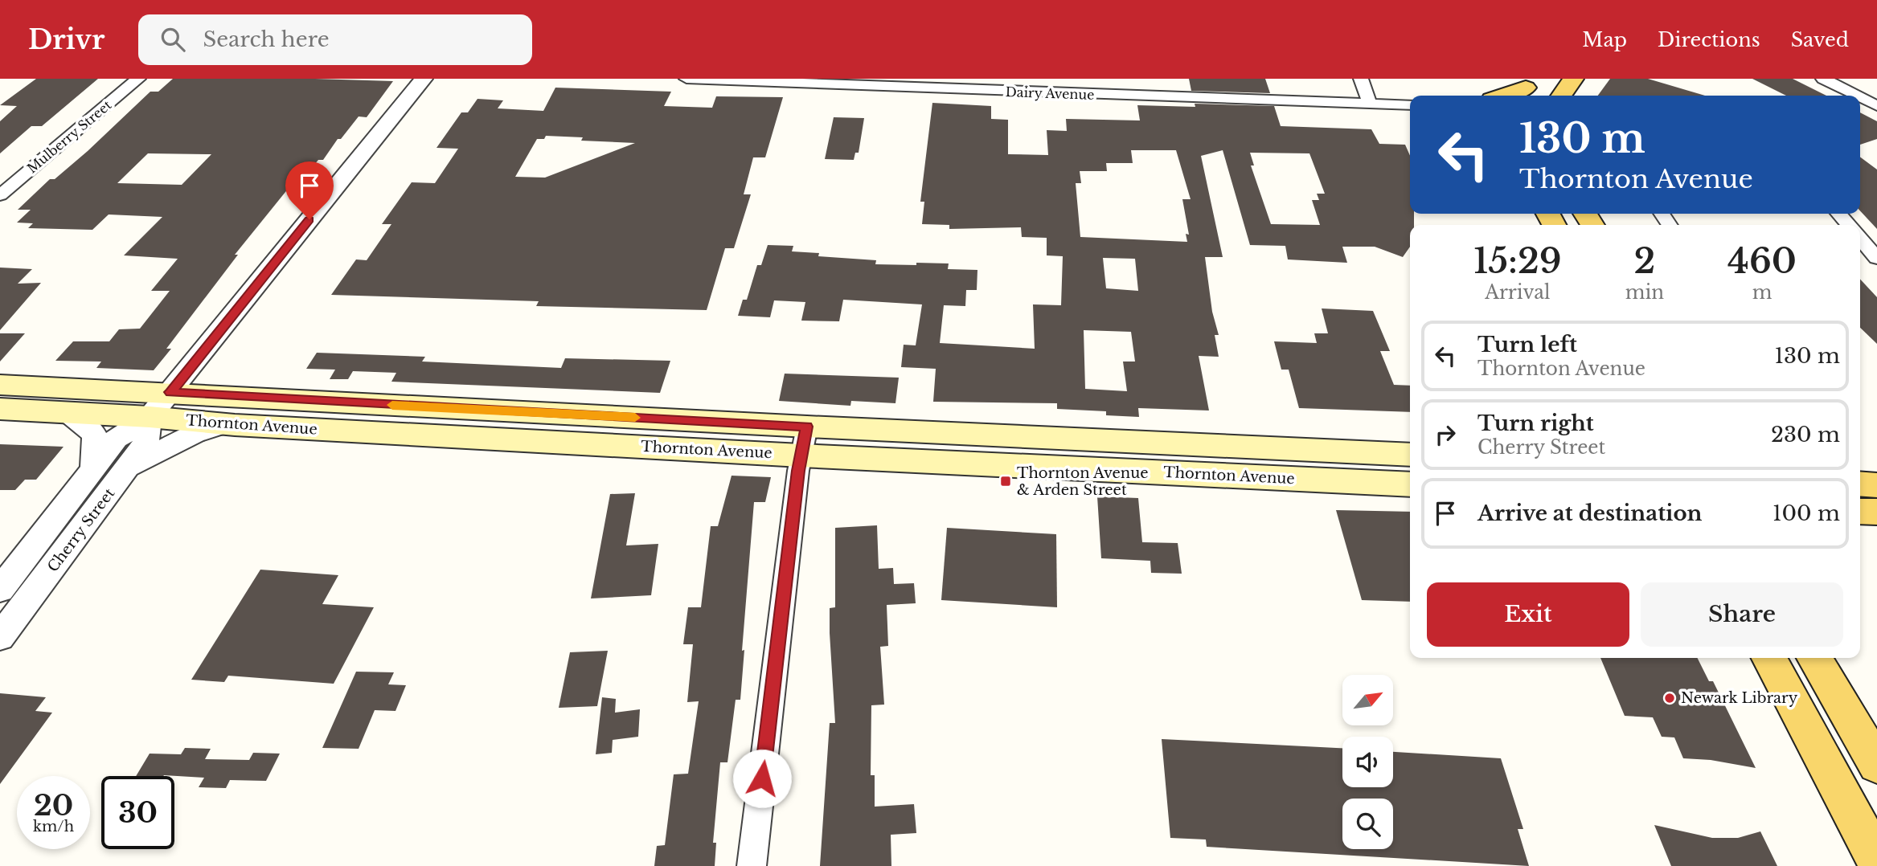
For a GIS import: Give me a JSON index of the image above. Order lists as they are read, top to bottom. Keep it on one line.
{"streets":{"main road":["Thornton Avenue"],"street":["Dairy Avenue","Mulberry Street","Cherry Street"]},"crossings":[["Thornton Avenue","Cherry Street"]],"places":{"transit":["Thornton Avenue & Arden Street"],"other":["Newark Library"]},"north":"top right","page":{"header":"Drivr","search":"Search here","nav":["Map","Directions","Saved"],"turn":["130 m","Thornton Avenue"],"eta":["15:29","Arrival","2","min","460","m"],"list":[{"name":"Turn left","note":"Thornton Avenue","value":"130 m"},{"name":"Turn right","note":"Cherry Street","value":"230 m"},{"name":"Arrive at destination","value":"100 m"}],"buttons":["Exit","Share"],"speed":"20 km/h","limit":"30"}}
